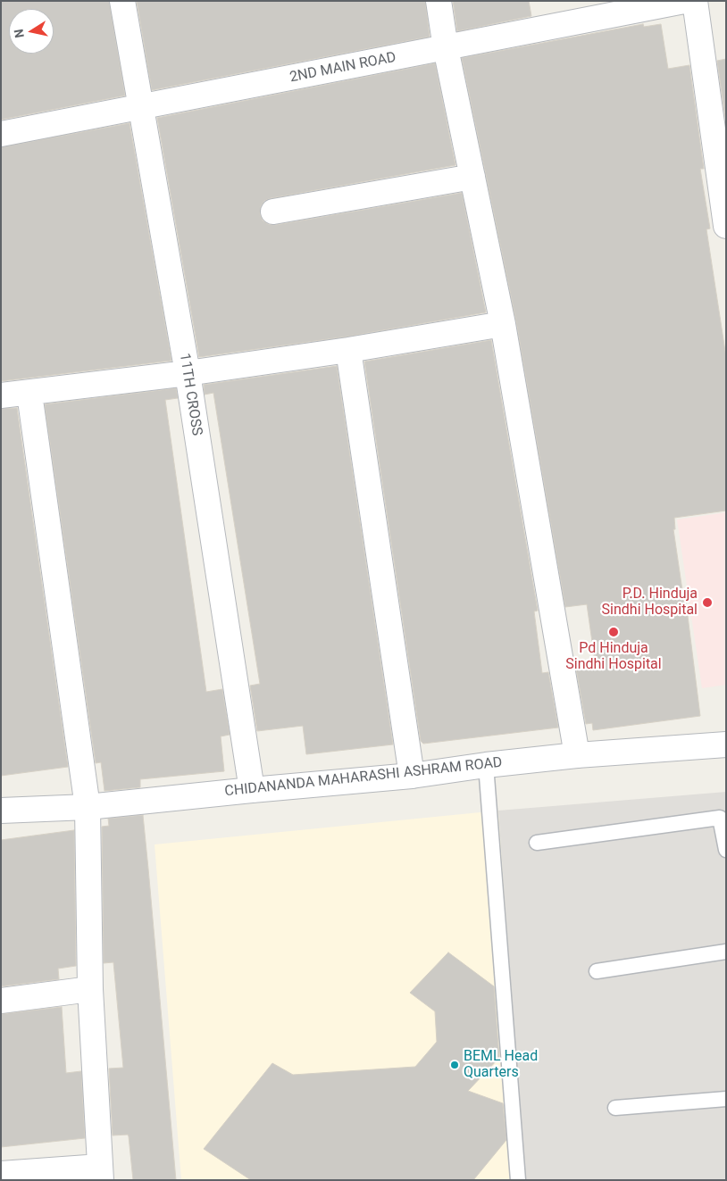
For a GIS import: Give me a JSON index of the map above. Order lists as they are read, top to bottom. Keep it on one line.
{"streets":{"street":["2ND MAIN ROAD","11TH CROSS","CHIDANANDA MAHARASHI ASHRAM ROAD"]},"crossings":[["2ND MAIN ROAD","11TH CROSS"],["11TH CROSS","CHIDANANDA MAHARASHI ASHRAM ROAD"]],"places":["P.D. Hinduja Sindhi Hospital","Pd Hinduja Sindhi Hospital","BEML Head Quarters"],"north":"left"}
